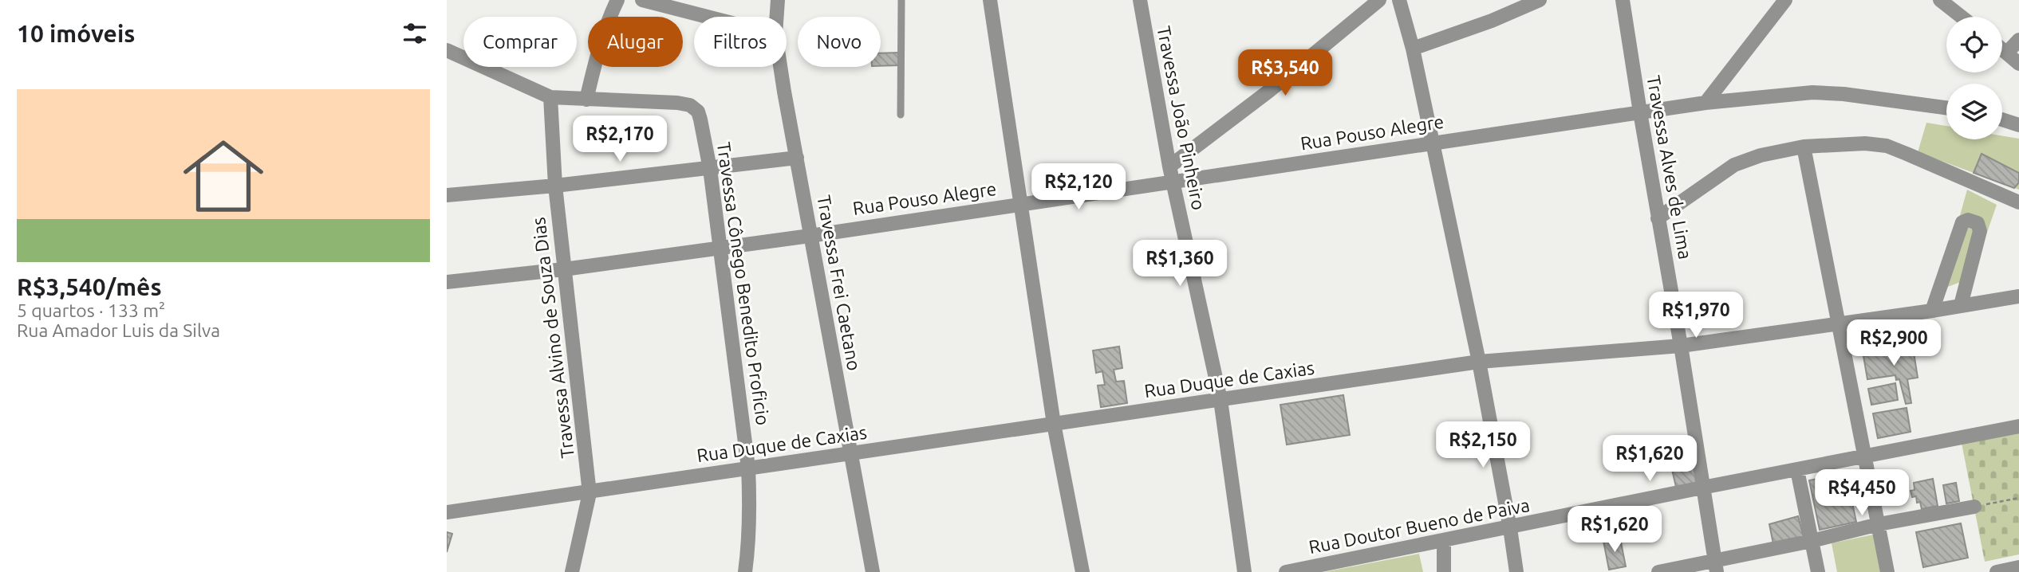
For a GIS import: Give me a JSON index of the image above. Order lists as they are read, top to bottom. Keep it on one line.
{"streets":{"street":["Travessa João Pinheiro","Rua Pouso Alegre","Travessa Alves de Lima","Travessa Frei Caetano","Travessa Cônego Benedito Proficio","Travessa Alvino de Souza Dias","Rua Duque de Caxias","Rua Doutor Bueno de Paiva"]},"crossings":[["Travessa João Pinheiro","Rua Pouso Alegre"],["Travessa João Pinheiro","Rua Duque de Caxias"],["Rua Pouso Alegre","Travessa Alves de Lima"],["Rua Pouso Alegre","Travessa Frei Caetano"],["Rua Pouso Alegre","Travessa Cônego Benedito Proficio"],["Rua Pouso Alegre","Travessa Alvino de Souza Dias"],["Travessa Alves de Lima","Rua Duque de Caxias"],["Travessa Alves de Lima","Rua Doutor Bueno de Paiva"],["Travessa Frei Caetano","Rua Duque de Caxias"],["Travessa Cônego Benedito Proficio","Rua Duque de Caxias"],["Travessa Alvino de Souza Dias","Rua Duque de Caxias"]],"page":{"heading":"10 imóveis","chip":["Comprar","Alugar","Filtros","Novo"],"price":["R$3,540","R$2,170","R$2,120","R$1,360","R$1,970","R$2,900","R$2,150","R$1,620","R$4,450","R$1,620"],"list":[{"name":"R$3,540/mês","note":"5 quartos · 133 m² · Rua Amador Luis da Silva"}]}}
